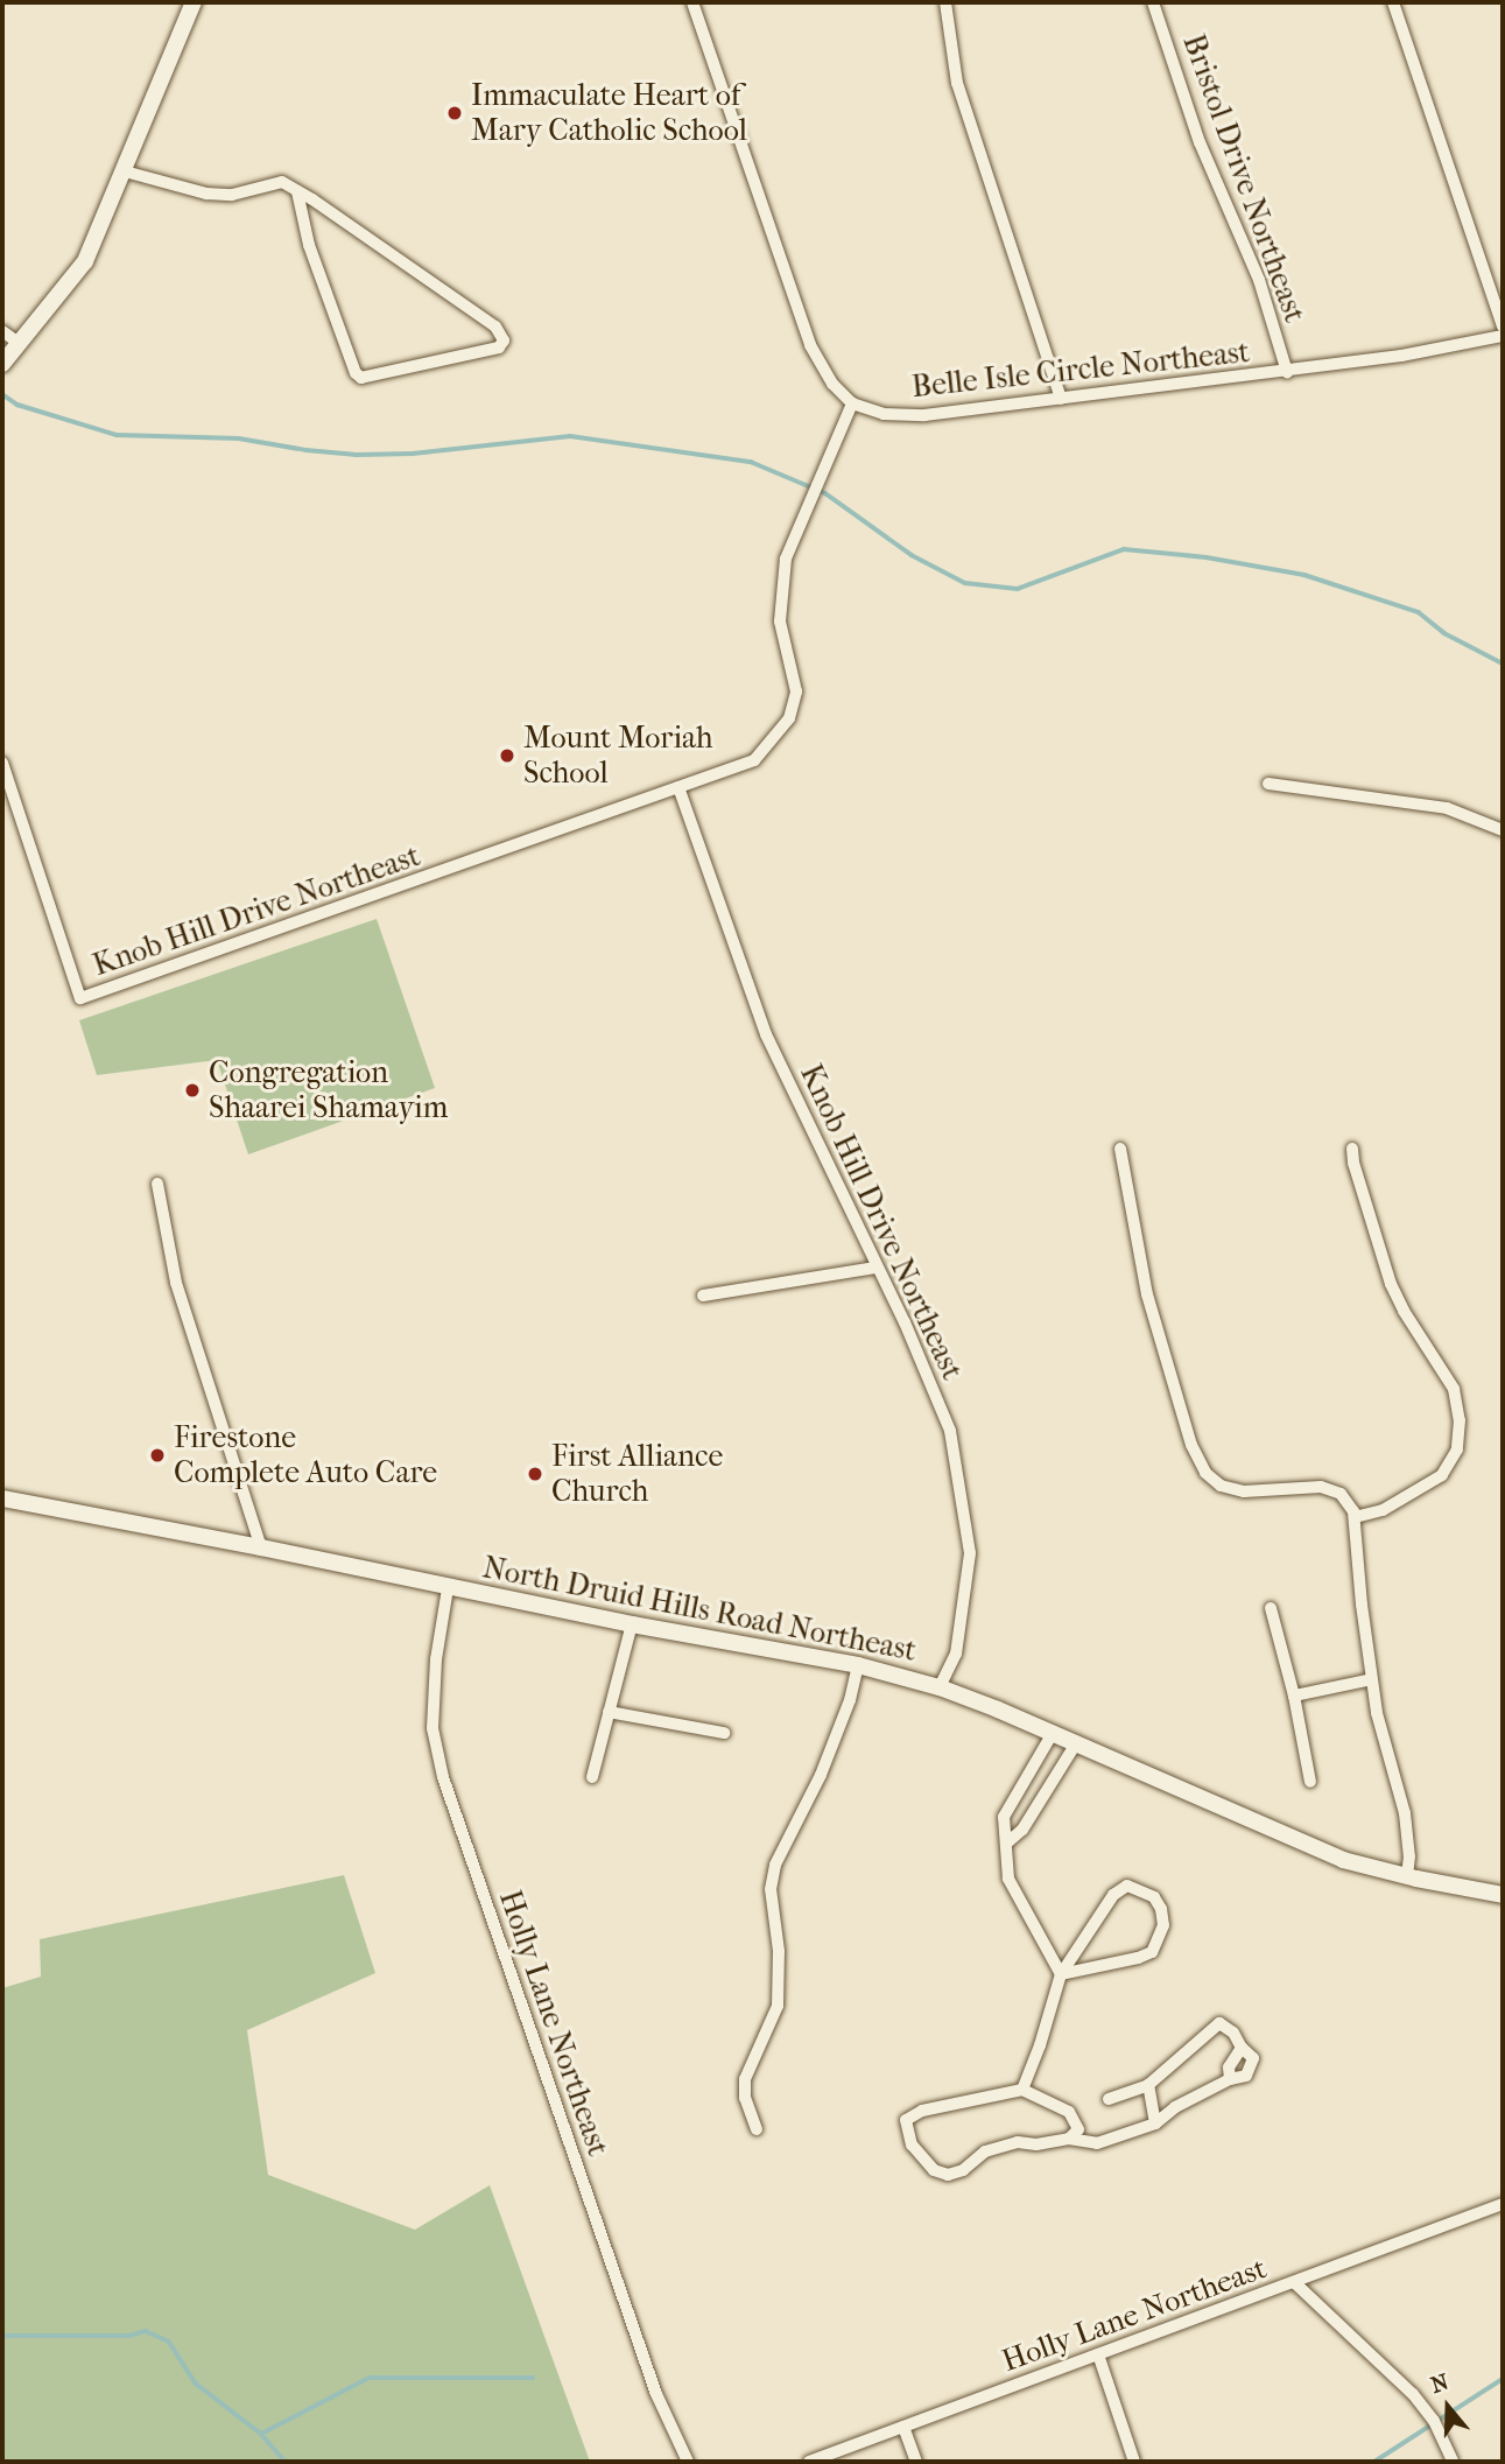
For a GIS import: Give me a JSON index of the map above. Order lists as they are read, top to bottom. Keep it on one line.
{"streets":{"main road":["North Druid Hills Road Northeast"],"street":["Bristol Drive Northeast","Belle Isle Circle Northeast","Knob Hill Drive Northeast","Holly Lane Northeast"]},"crossings":[["Bristol Drive Northeast","Belle Isle Circle Northeast"],["Belle Isle Circle Northeast","Knob Hill Drive Northeast"],["Knob Hill Drive Northeast","North Druid Hills Road Northeast"],["North Druid Hills Road Northeast","Holly Lane Northeast"]],"places":["Immaculate Heart of Mary Catholic School","Mount Moriah School","Congregation Shaarei Shamayim","Firestone Complete Auto Care","First Alliance Church"],"north":"top"}
